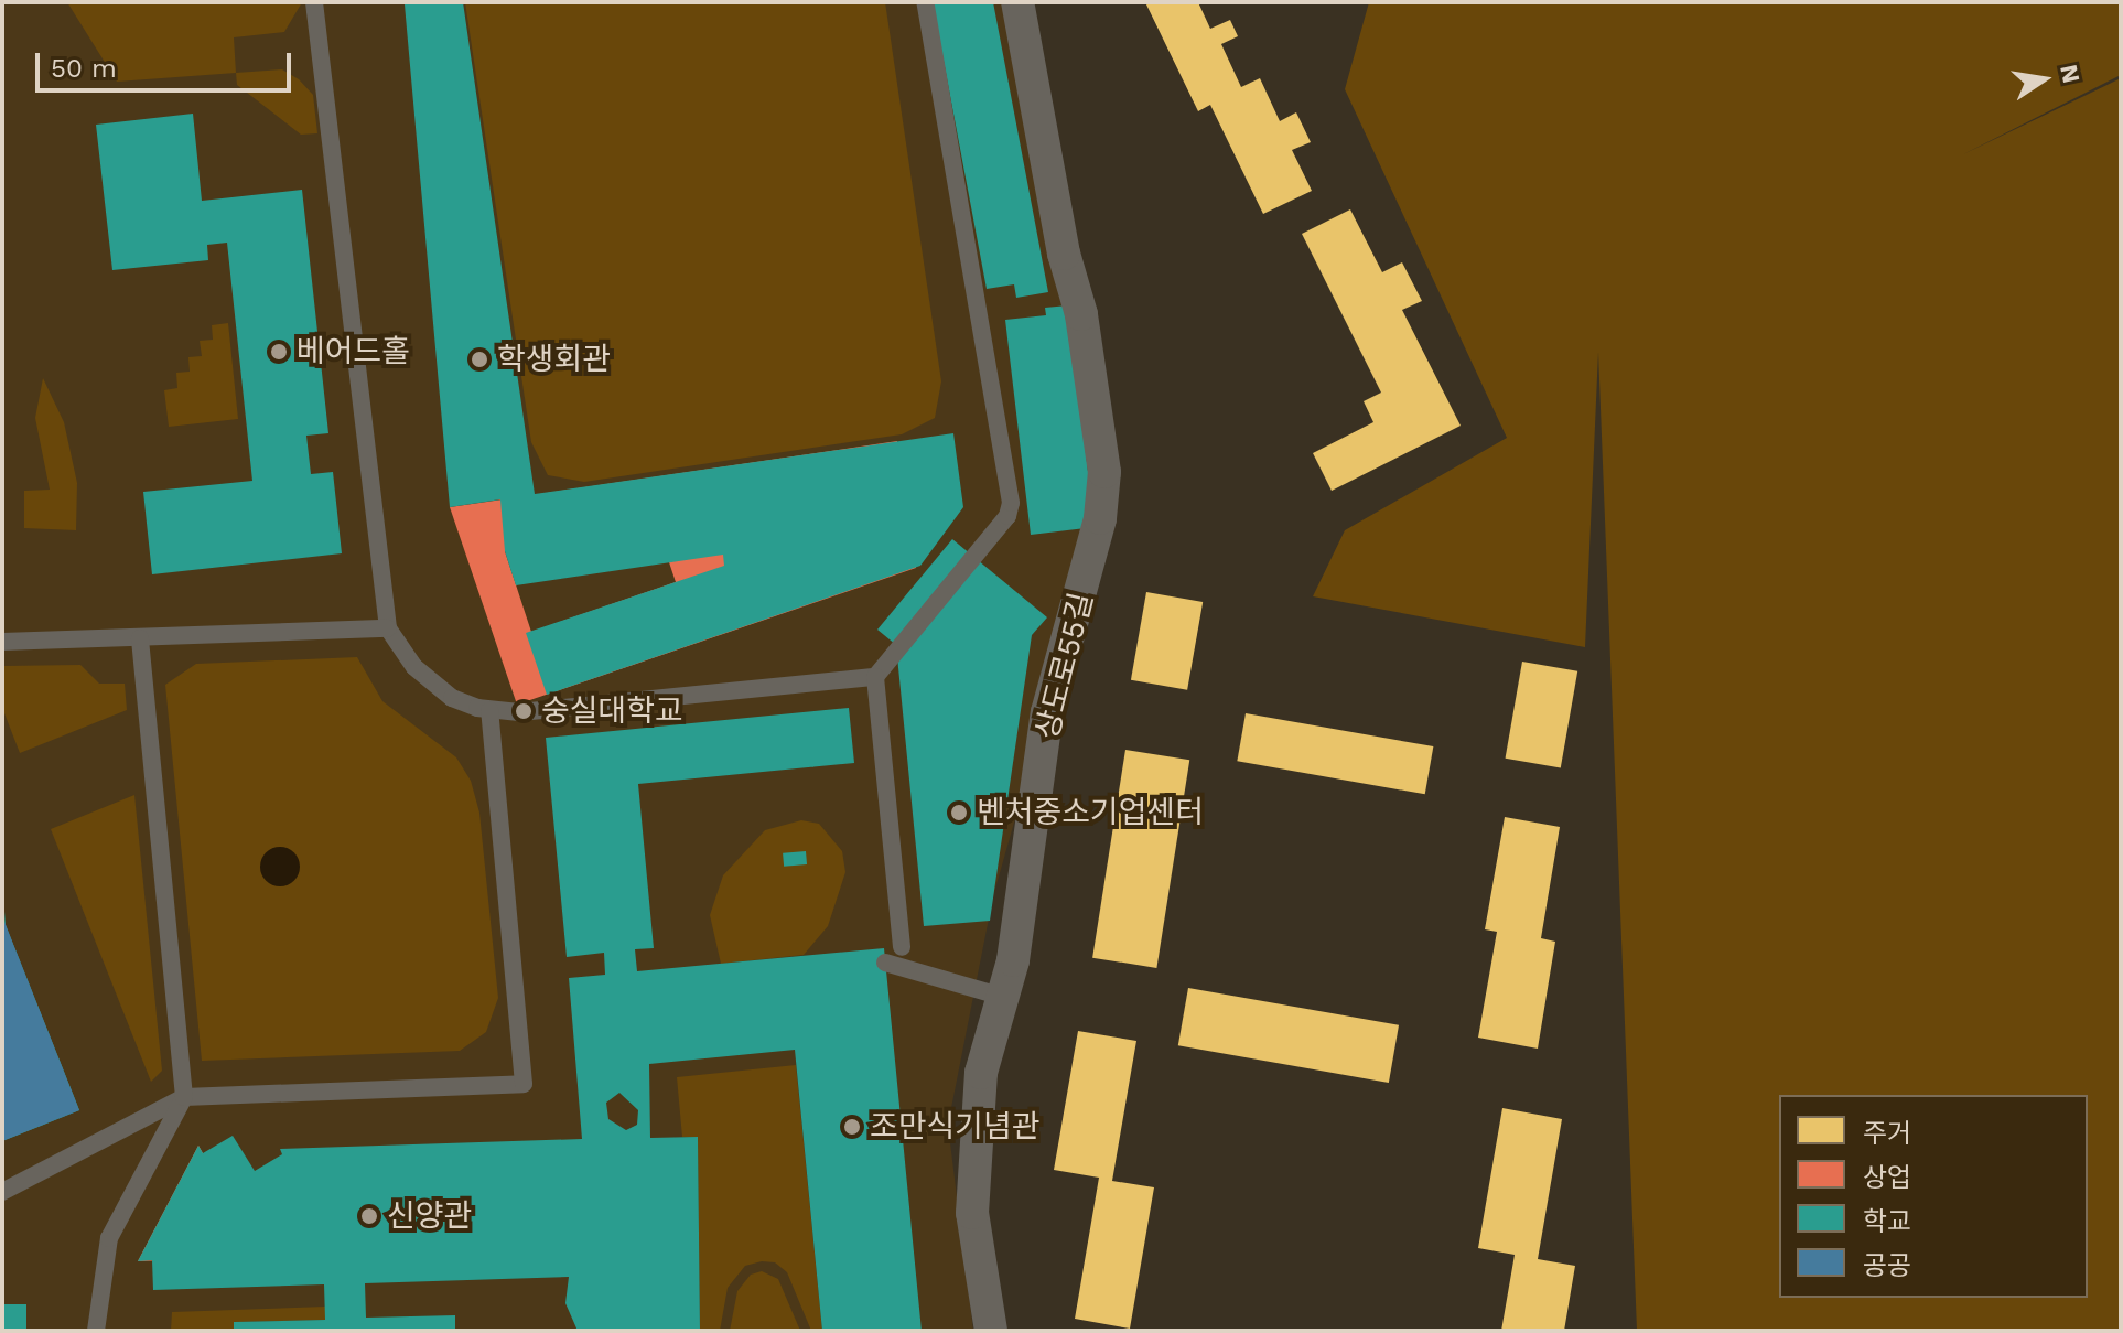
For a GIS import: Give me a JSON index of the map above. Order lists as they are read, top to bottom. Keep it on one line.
{"streets":{"street":["상도로55길"]},"places":["베어드홀","학생회관","숭실대학교","벤처중소기업센터","조만식기념관","신양관"],"legend":["주거","상업","학교","공공"],"scale_bar":"50 m","north":"right"}
